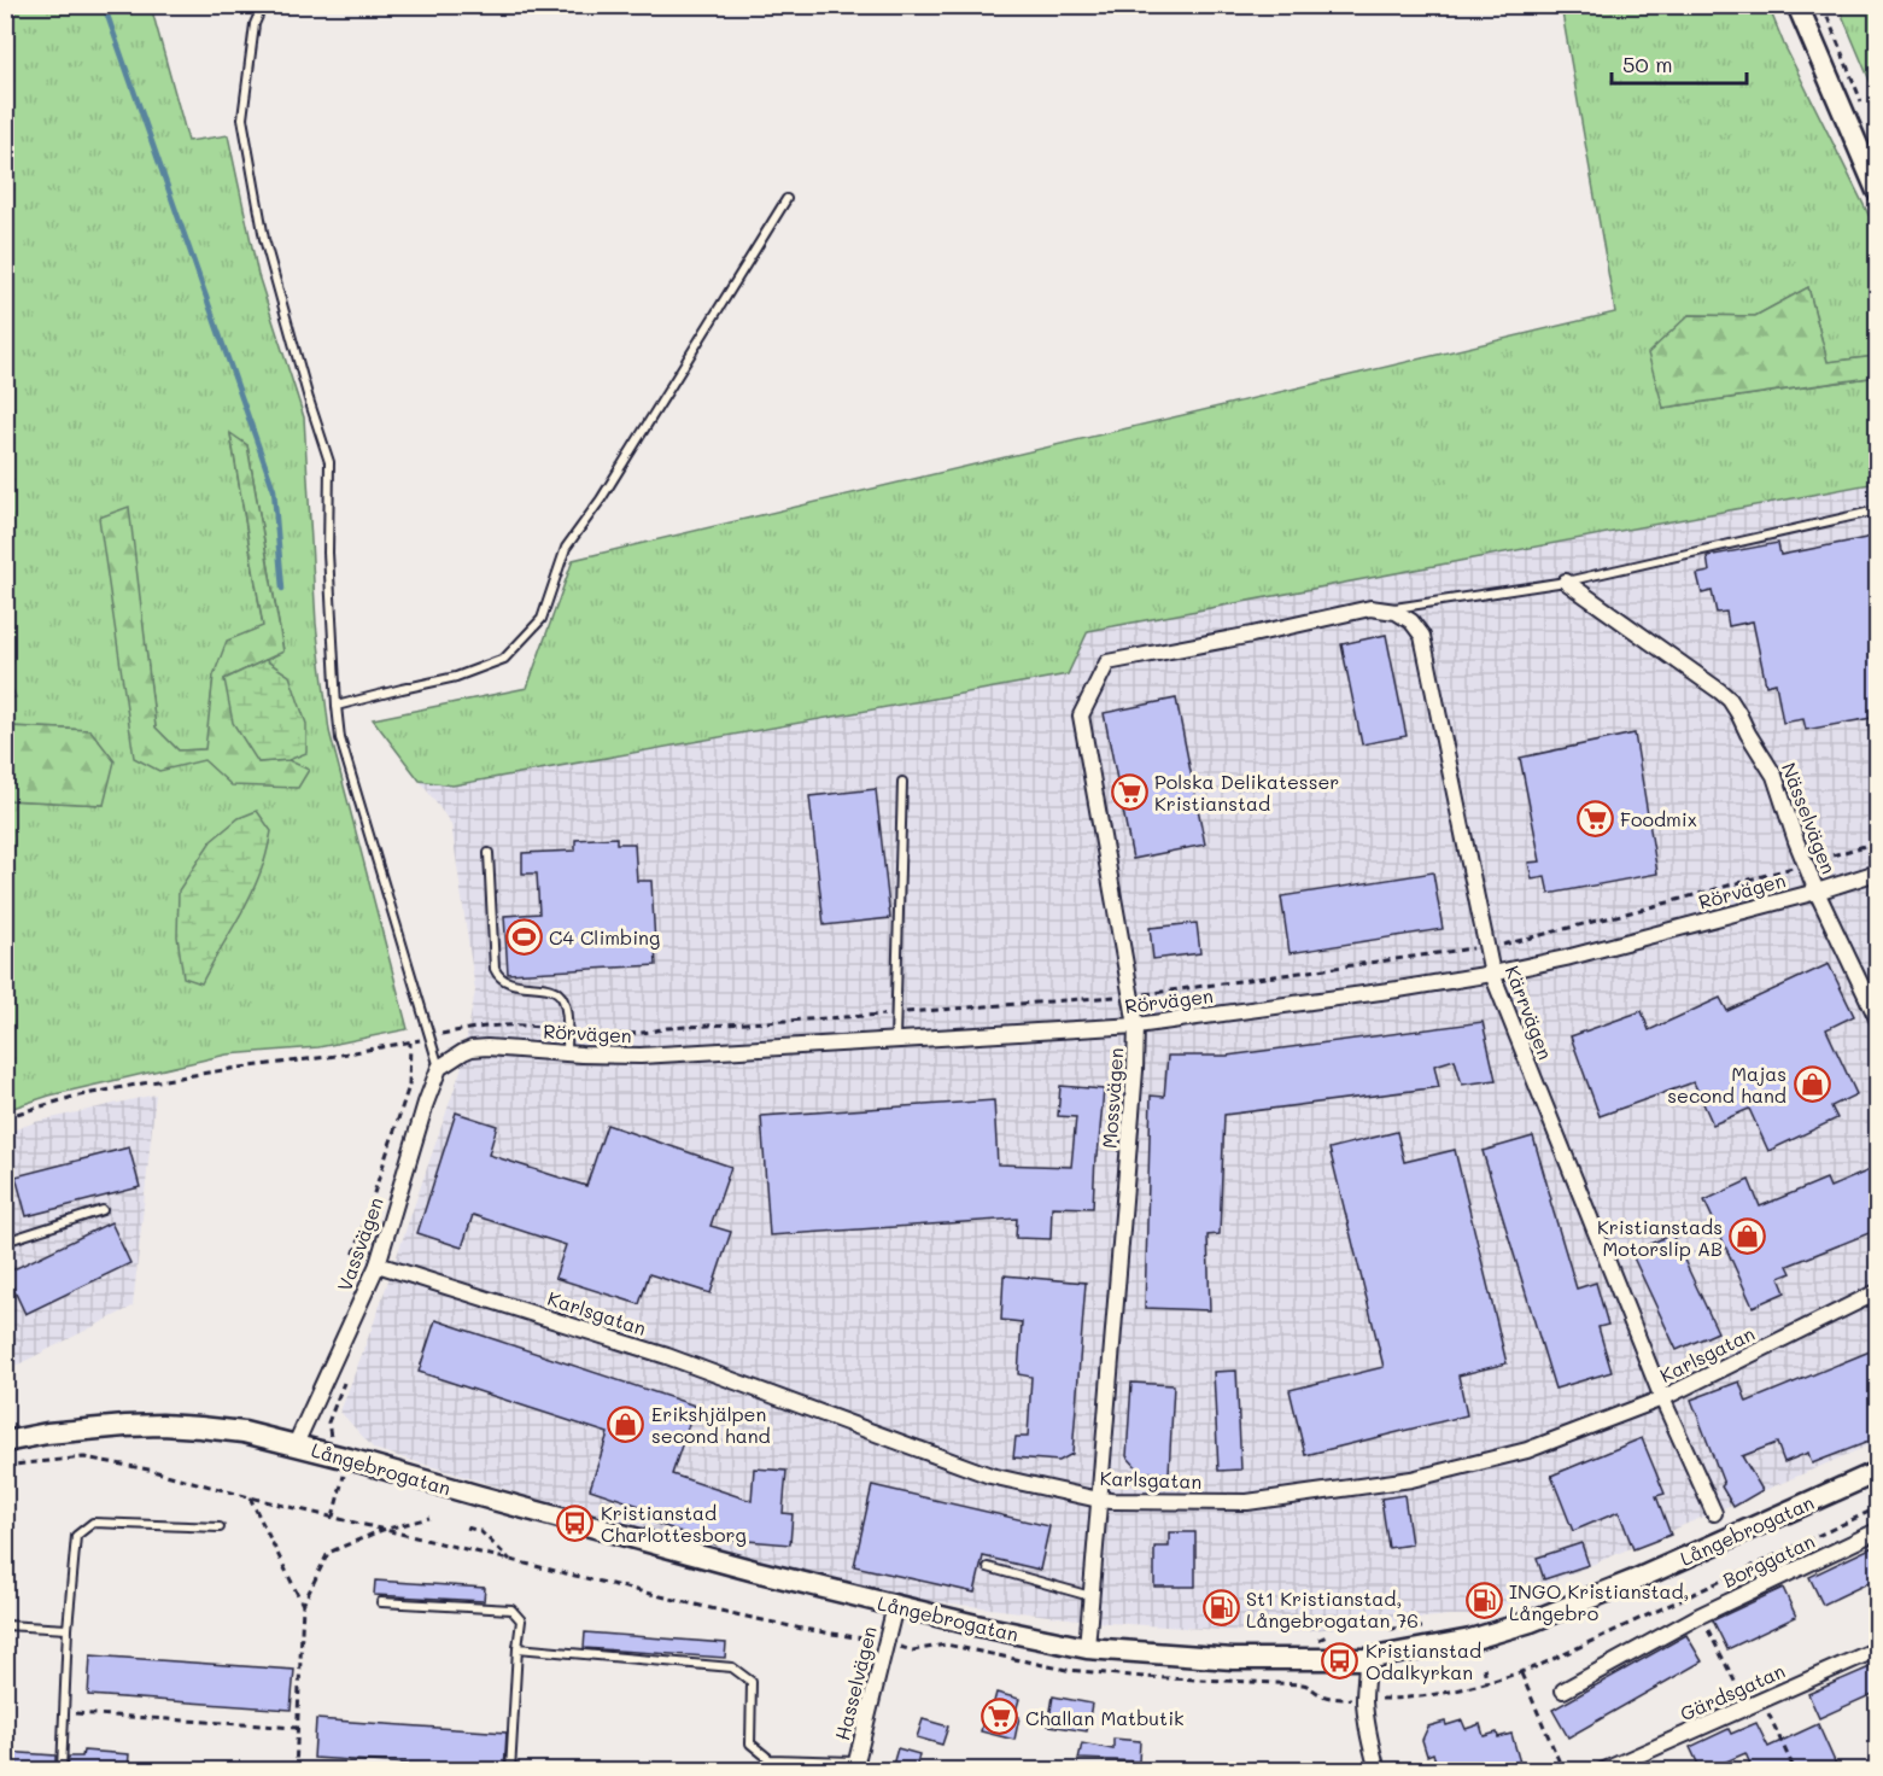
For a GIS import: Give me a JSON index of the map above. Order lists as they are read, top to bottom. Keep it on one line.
{"streets":{"main road":["Långebrogatan"],"street":["Nässelvägen","Rörvägen","Kärrvägen","Mossvägen","Vassvägen","Karlsgatan","Borggatan","Hasselvägen","Gärdsgatan"]},"crossings":[["Nässelvägen","Rörvägen"],["Rörvägen","Kärrvägen"],["Rörvägen","Mossvägen"],["Rörvägen","Vassvägen"],["Kärrvägen","Mossvägen"],["Kärrvägen","Karlsgatan"],["Mossvägen","Karlsgatan"],["Mossvägen","Långebrogatan"],["Vassvägen","Karlsgatan"],["Vassvägen","Långebrogatan"],["Långebrogatan","Hasselvägen"]],"places":{"supermarket":["Polska Delikatesser Kristianstad","Foodmix","Challan Matbutik"],"sports":["C4 Climbing"],"shop":["Majas second hand","Kristianstads Motorslip AB","Erikshjälpen second hand"],"bus stop":["Kristianstad Charlottesborg","Kristianstad Odalkyrkan"],"fuel station":["INGO Kristianstad, Långebro","St1 Kristianstad, Långebrogatan 76"]},"scale_bar":"50 m"}
